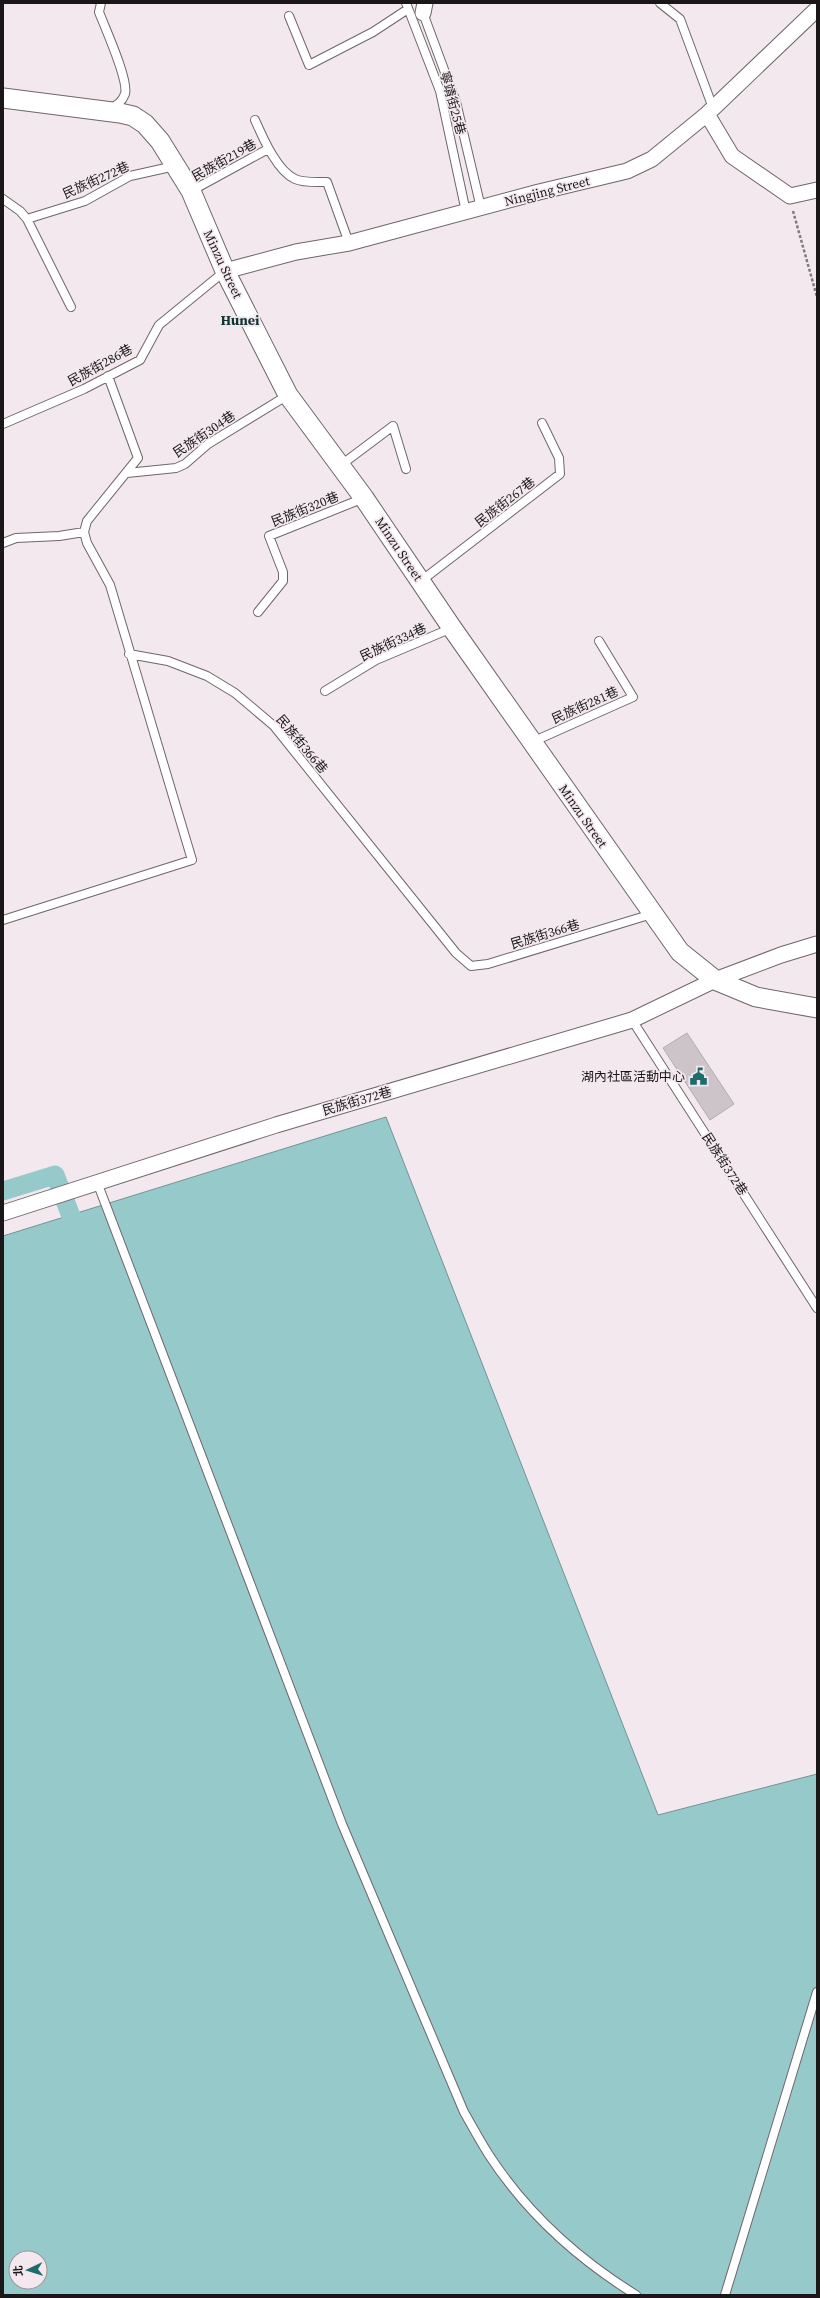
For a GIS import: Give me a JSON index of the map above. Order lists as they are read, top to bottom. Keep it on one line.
{"streets":{"street":["Ningjing Street","Minzu Street","民族街372巷"],"lane":["寧靖街25巷","民族街219巷","民族街272巷","民族街286巷","民族街304巷","民族街267巷","民族街320巷","民族街334巷","民族街281巷","民族街366巷"]},"crossings":[["寧靖街25巷","Ningjing Street"],["民族街219巷","Ningjing Street"],["民族街219巷","Minzu Street"],["民族街272巷","Minzu Street"],["Ningjing Street","Minzu Street"],["Ningjing Street","民族街286巷"],["Minzu Street","民族街286巷"],["Minzu Street","民族街304巷"],["Minzu Street","民族街267巷"],["Minzu Street","民族街320巷"],["Minzu Street","民族街334巷"],["Minzu Street","民族街281巷"],["Minzu Street","民族街366巷"],["Minzu Street","民族街372巷"]],"districts":["Hunei"],"places":{"public building":["湖內社區活動中心"]},"north":"left"}
